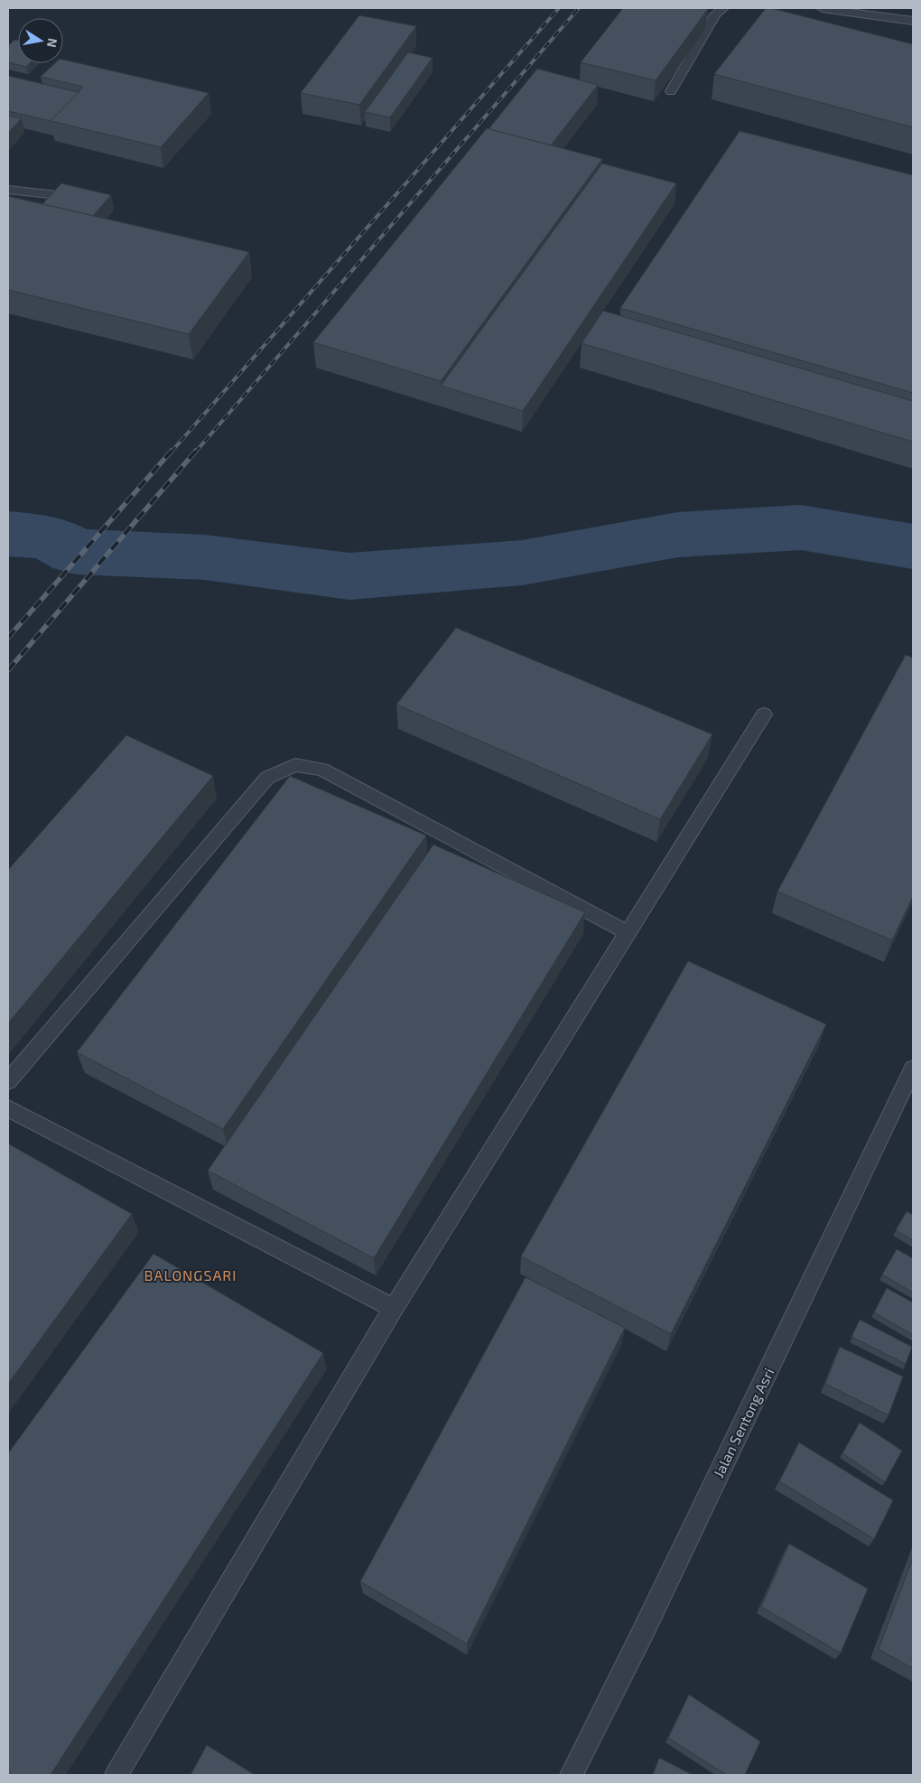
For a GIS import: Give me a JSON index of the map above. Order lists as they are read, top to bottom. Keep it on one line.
{"streets":{"lane":["Jalan Sentong Asri"]},"districts":["BALONGSARI"],"north":"right"}
